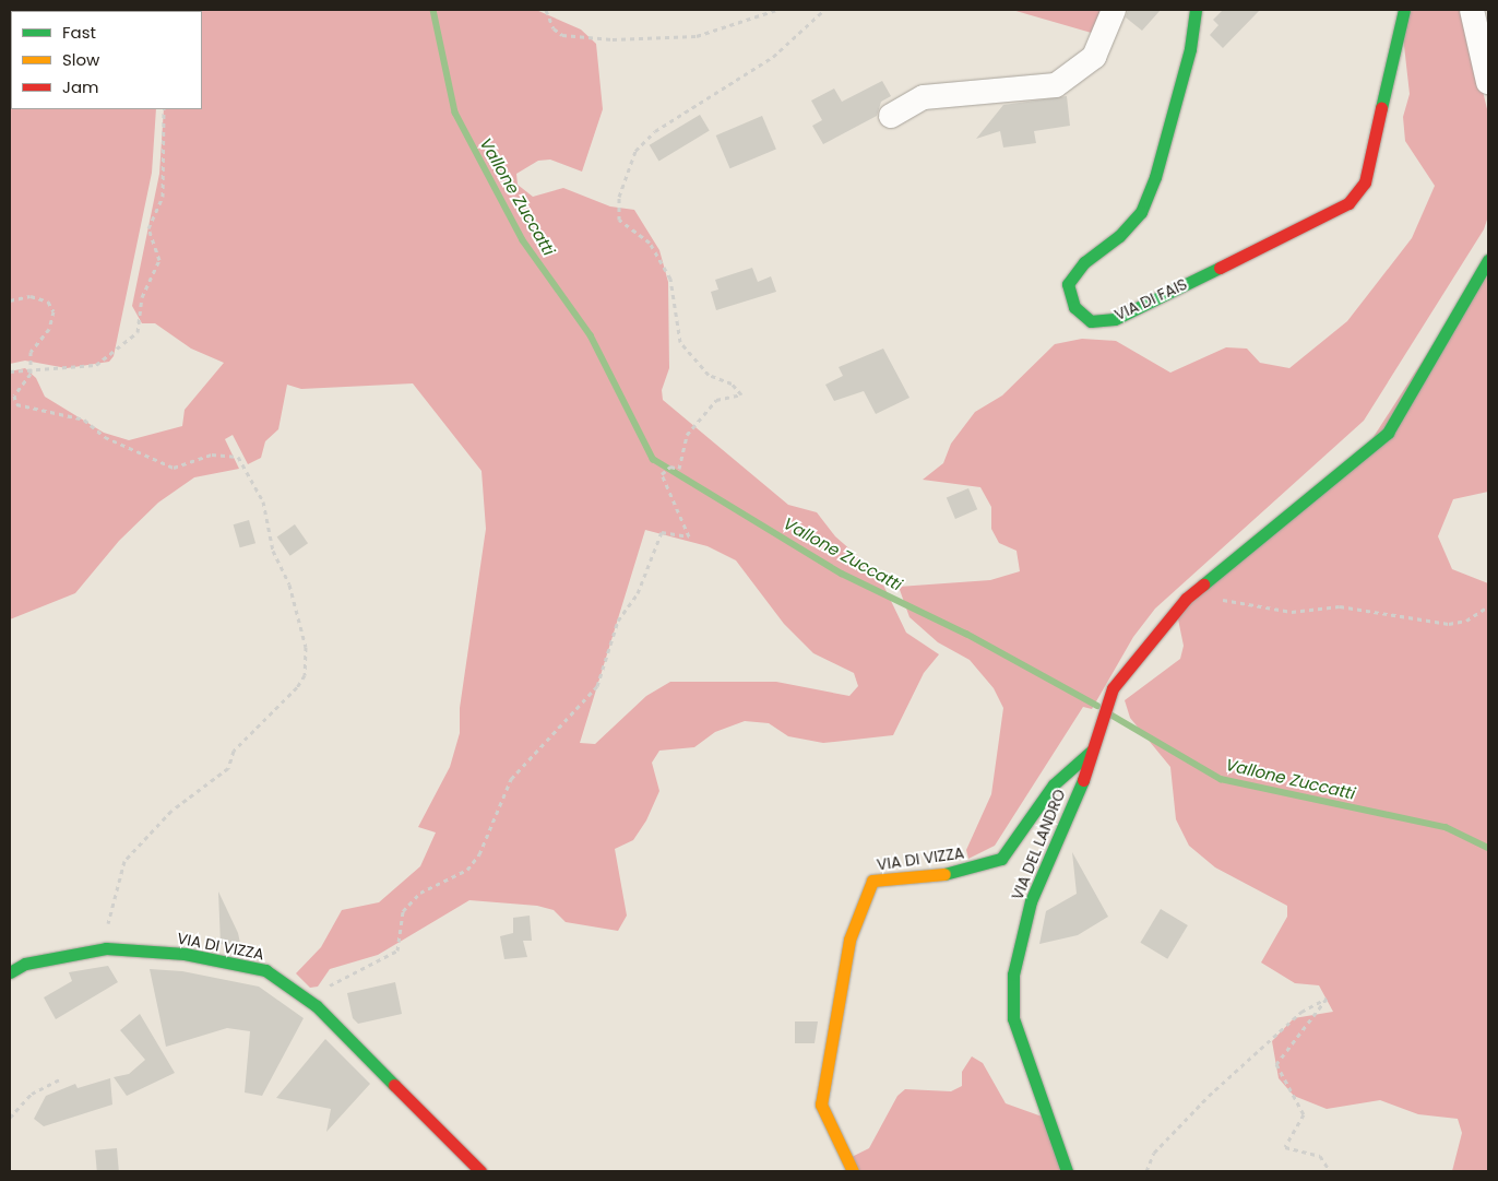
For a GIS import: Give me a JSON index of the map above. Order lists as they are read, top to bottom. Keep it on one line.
{"streets":{"street":["VIA DI FAIS","VIA DEL LANDRO","VIA DI VIZZA"]},"crossings":[["VIA DEL LANDRO","VIA DI VIZZA"]],"water":["Vallone Zuccatti"],"legend":["Fast","Slow","Jam"]}
